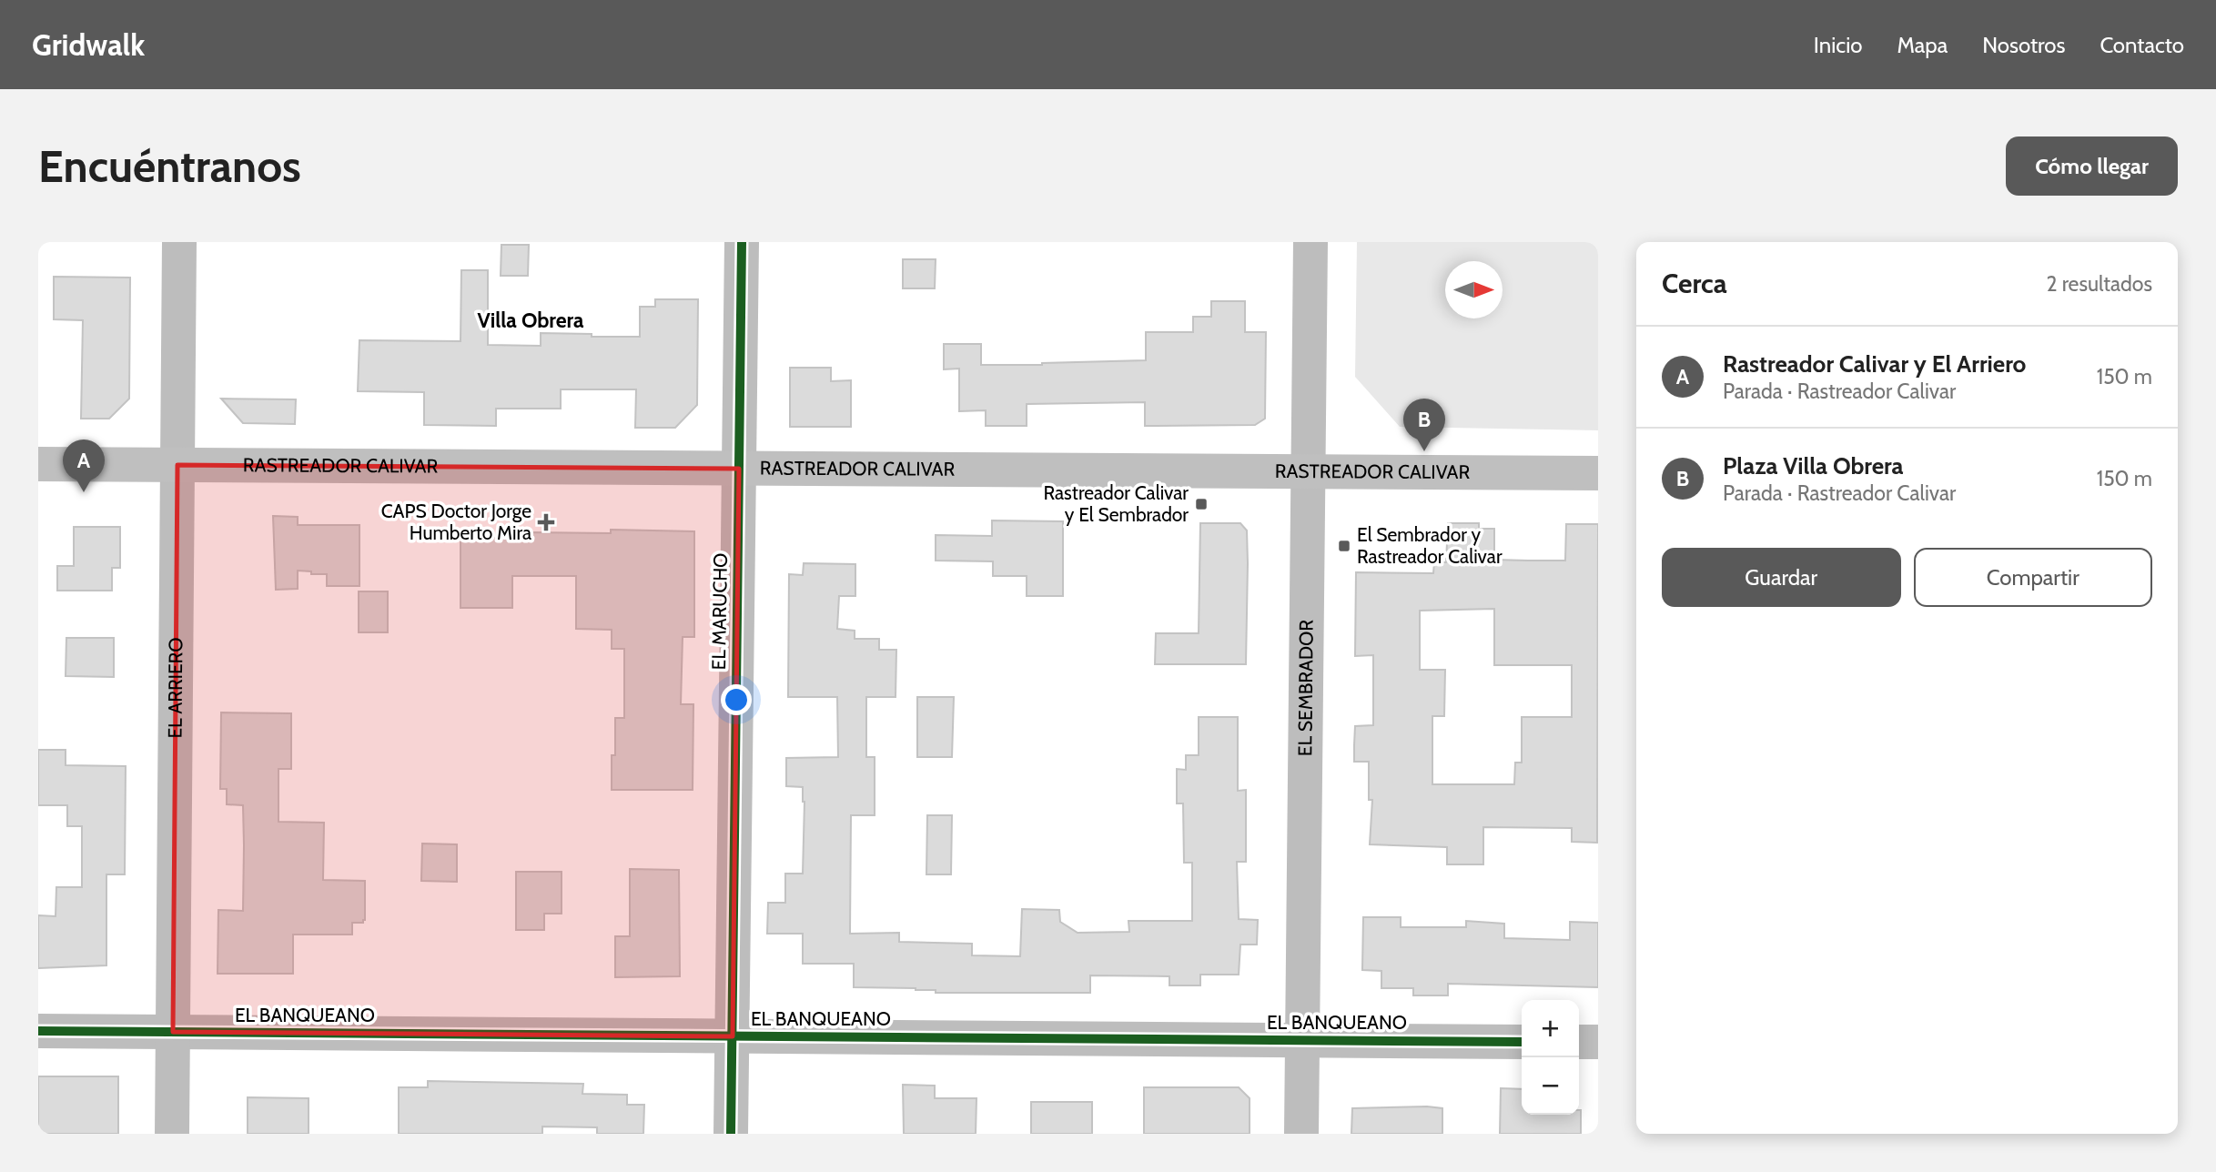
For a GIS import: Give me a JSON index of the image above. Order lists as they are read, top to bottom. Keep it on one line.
{"streets":{"main road":["RASTREADOR CALIVAR"],"street":["EL MARUCHO","EL ARRIERO","EL SEMBRADOR","EL BANQUEANO"]},"crossings":[["RASTREADOR CALIVAR","EL MARUCHO"],["RASTREADOR CALIVAR","EL ARRIERO"],["RASTREADOR CALIVAR","EL SEMBRADOR"],["EL MARUCHO","EL BANQUEANO"],["EL ARRIERO","EL BANQUEANO"],["EL SEMBRADOR","EL BANQUEANO"]],"districts":["Villa Obrera"],"places":{"transit":["Rastreador Calivar y El Sembrador","El Sembrador y Rastreador Calivar"],"health":["CAPS Doctor Jorge Humberto Mira"]},"north":"right","page":{"header":"Gridwalk","nav":["Inicio","Mapa","Nosotros","Contacto"],"buttons":["Cómo llegar",["Guardar","Compartir"]],"title":"Encuéntranos","heading":["Cerca","2 resultados"],"list":[{"mark":"A","name":"Rastreador Calivar y El Arriero","note":"Parada · Rastreador Calivar","value":"150 m"},{"mark":"B","name":"Plaza Villa Obrera","note":"Parada · Rastreador Calivar","value":"150 m"}],"pins":["B","A"],"map_buttons":["+","−"]}}
